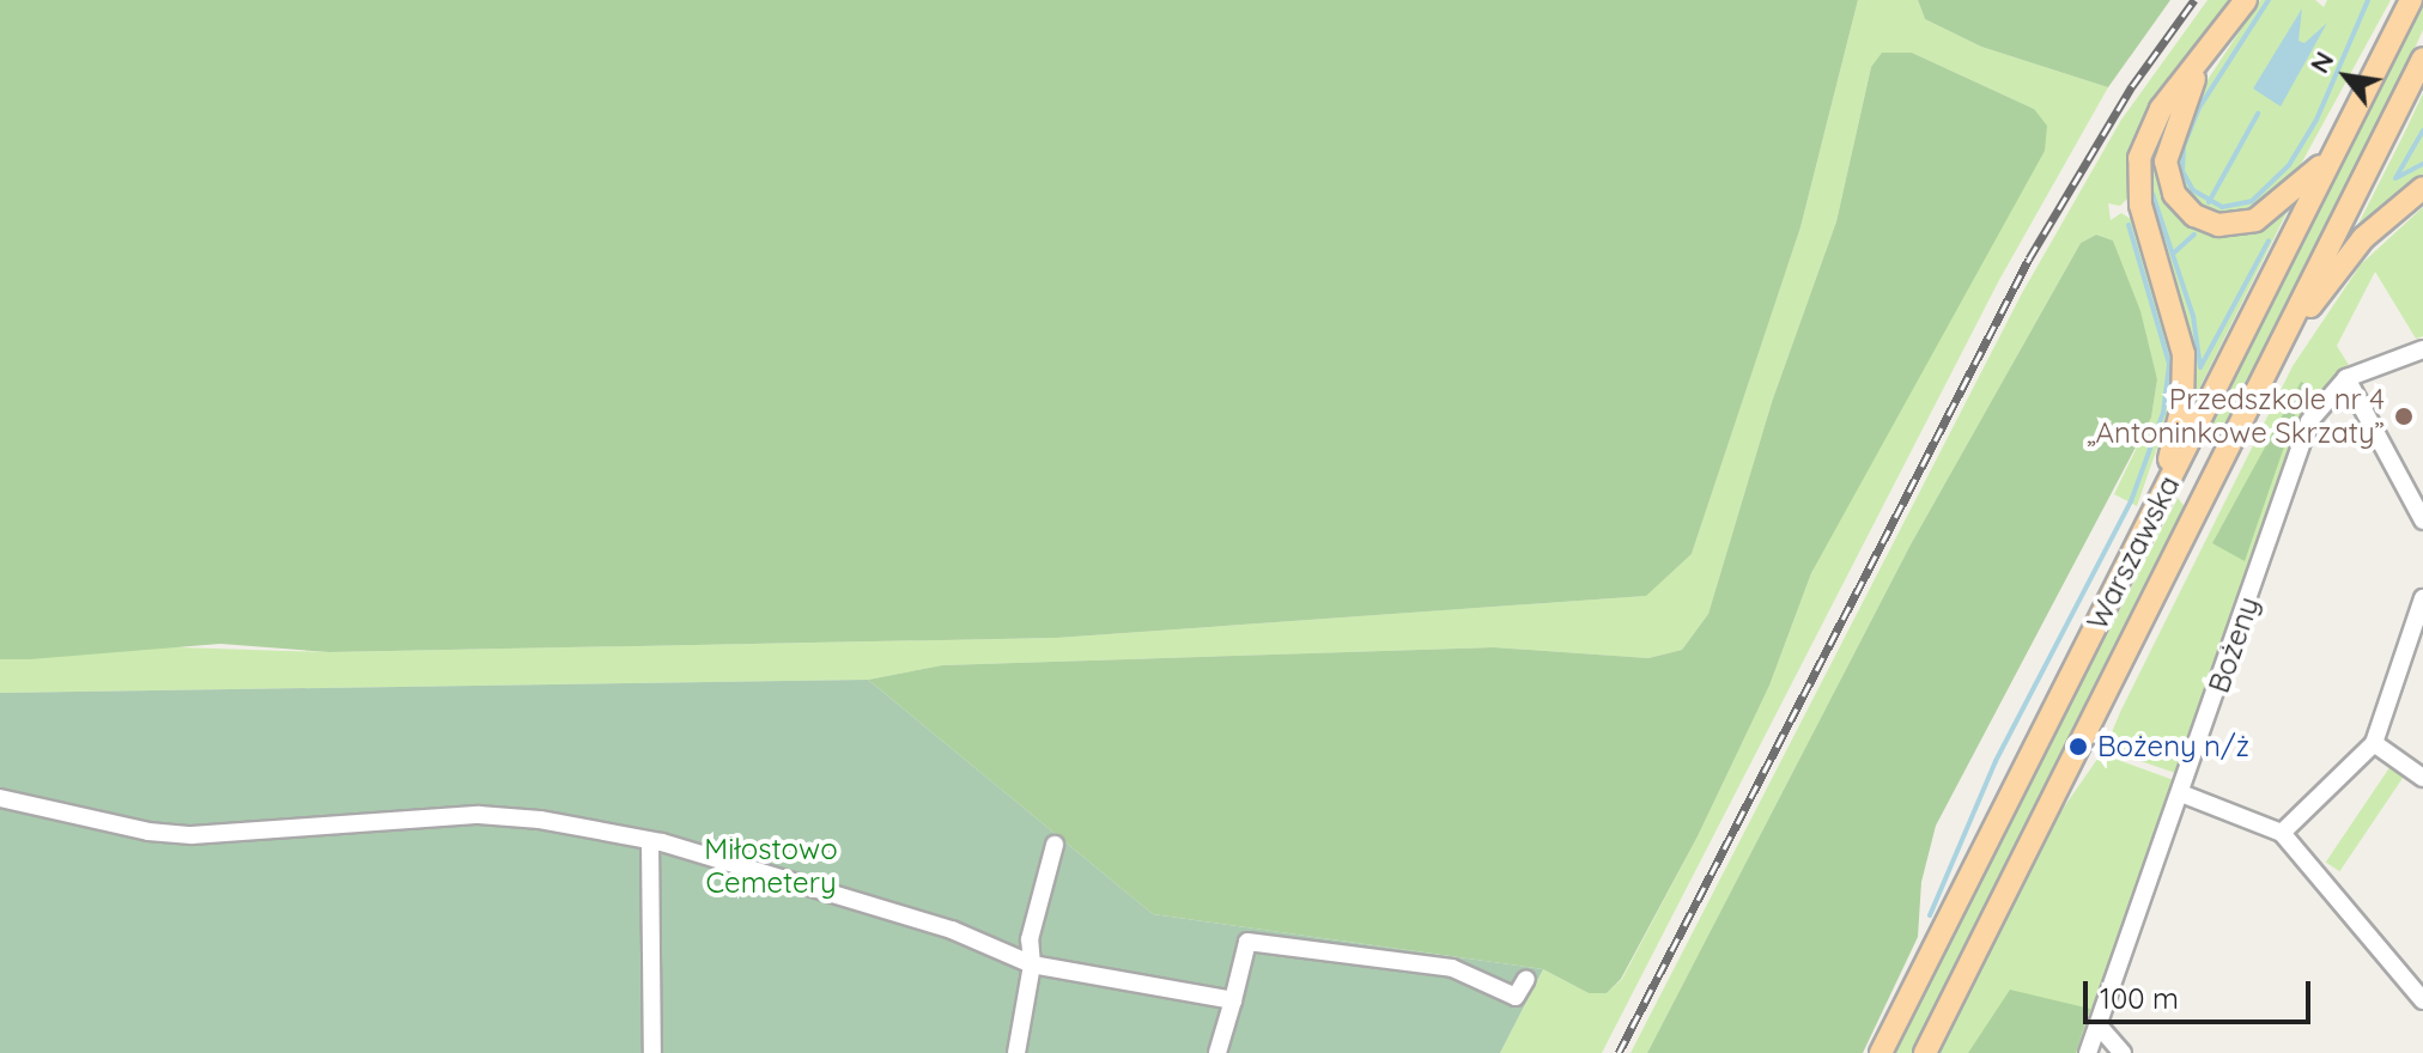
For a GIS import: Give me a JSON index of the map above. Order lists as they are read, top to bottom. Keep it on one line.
{"streets":{"main road":["Warszawska"],"street":["Bożeny"]},"parks":["Miłostowo Cemetery"],"places":["Przedszkole nr 4 „Antoninkowe Skrzaty”","Bożeny n/ż"],"scale_bar":"100 m","north":"top left"}
